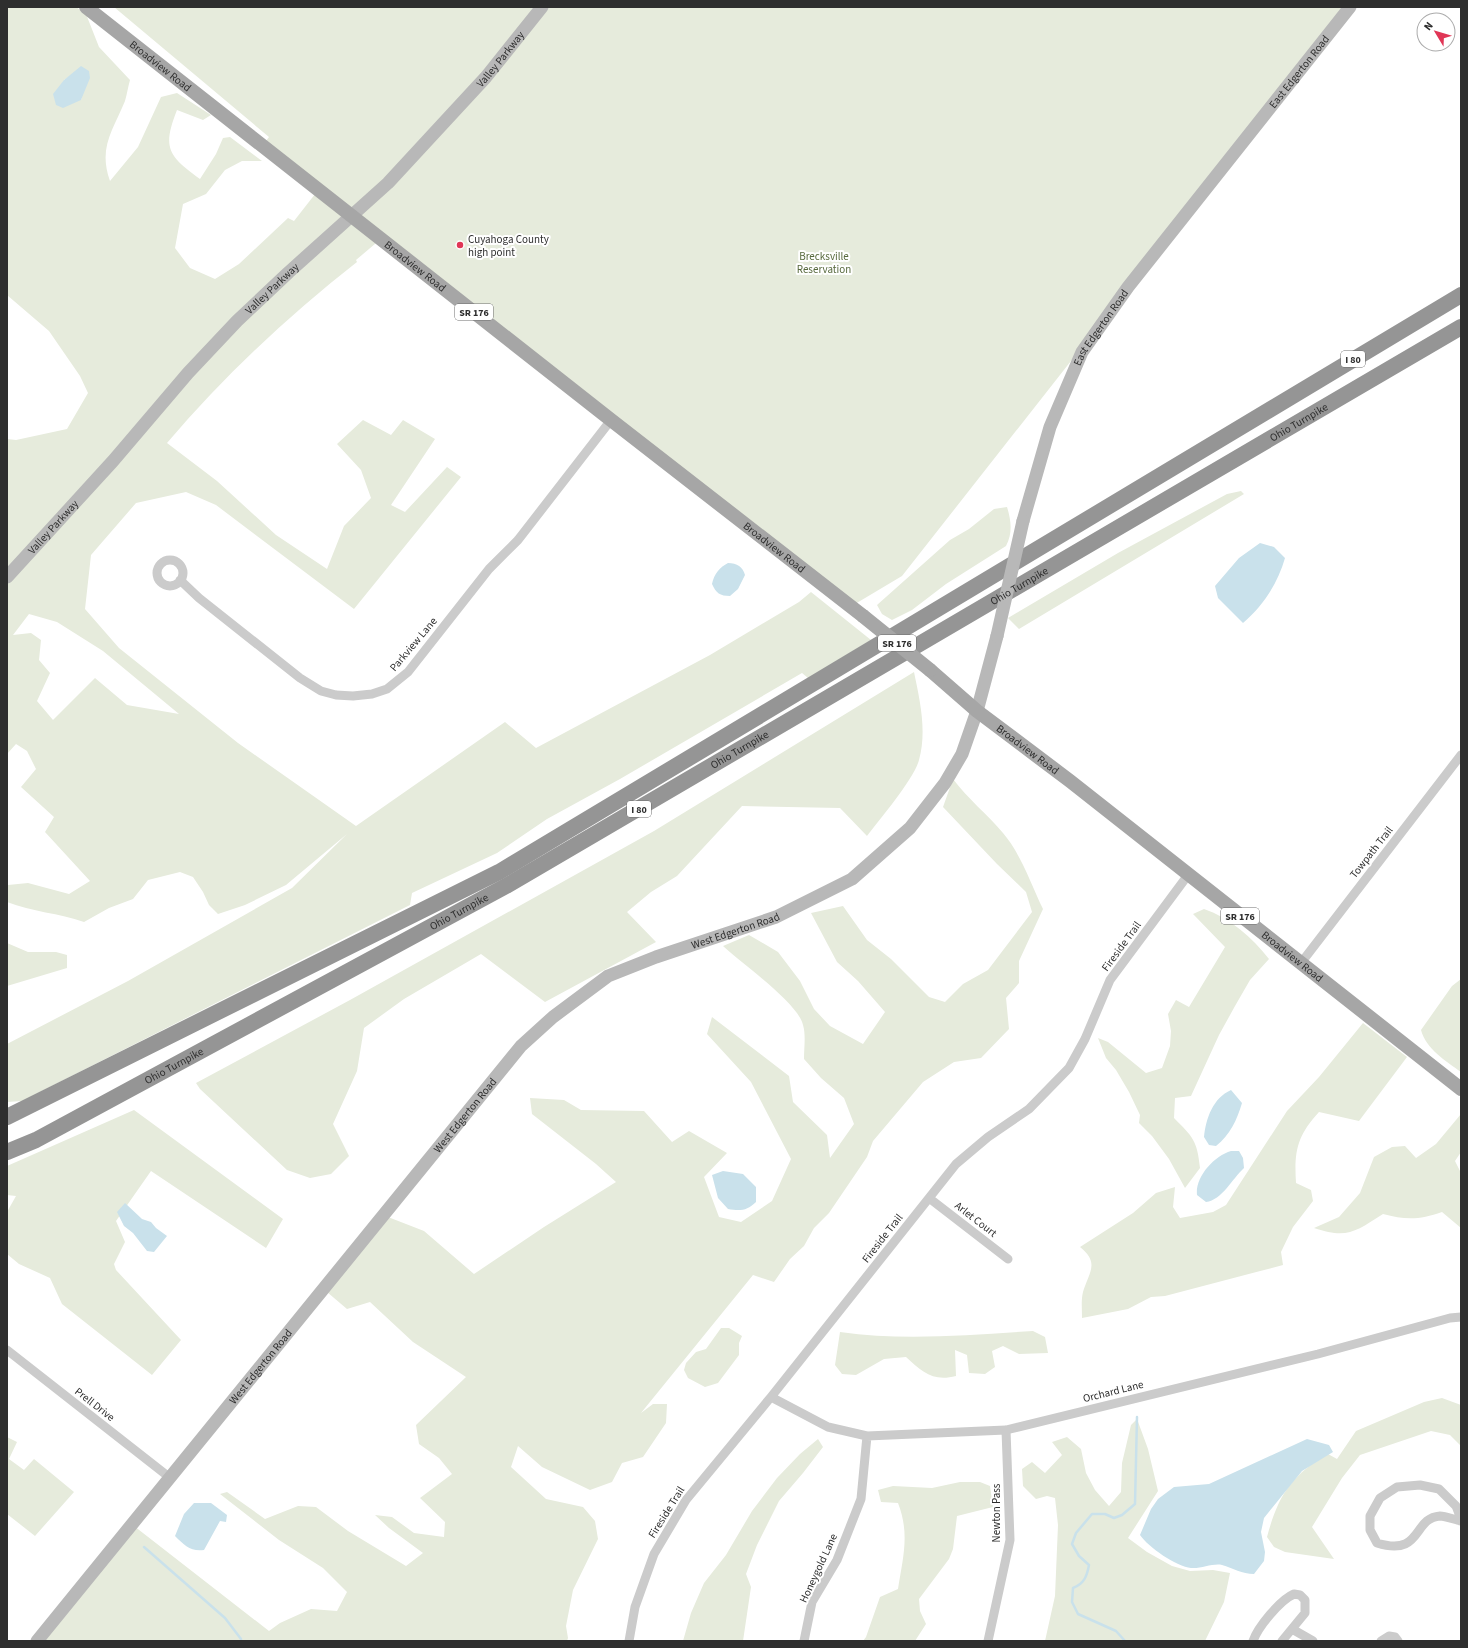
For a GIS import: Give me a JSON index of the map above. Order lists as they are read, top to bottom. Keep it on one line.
{"streets":{"highway":["I 80","Ohio Turnpike"],"main road":["Broadview Road","SR 176"],"street":["Valley Parkway","East Edgerton Road","Parkview Lane","Towpath Trail","West Edgerton Road","Fireside Trail","Arlet Court","Orchard Lane","Prell Drive","Newton Pass","Honeygold Lane"]},"crossings":[["Valley Parkway","Broadview Road"],["Broadview Road","East Edgerton Road"],["Broadview Road","Parkview Lane"],["Broadview Road","Towpath Trail"],["Broadview Road","West Edgerton Road"],["Broadview Road","Fireside Trail"],["East Edgerton Road","West Edgerton Road"],["West Edgerton Road","Prell Drive"],["Fireside Trail","Arlet Court"],["Fireside Trail","Orchard Lane"],["Orchard Lane","Newton Pass"],["Orchard Lane","Honeygold Lane"]],"parks":["Brecksville Reservation"],"places":["Cuyahoga County high point"],"north":"top left"}
